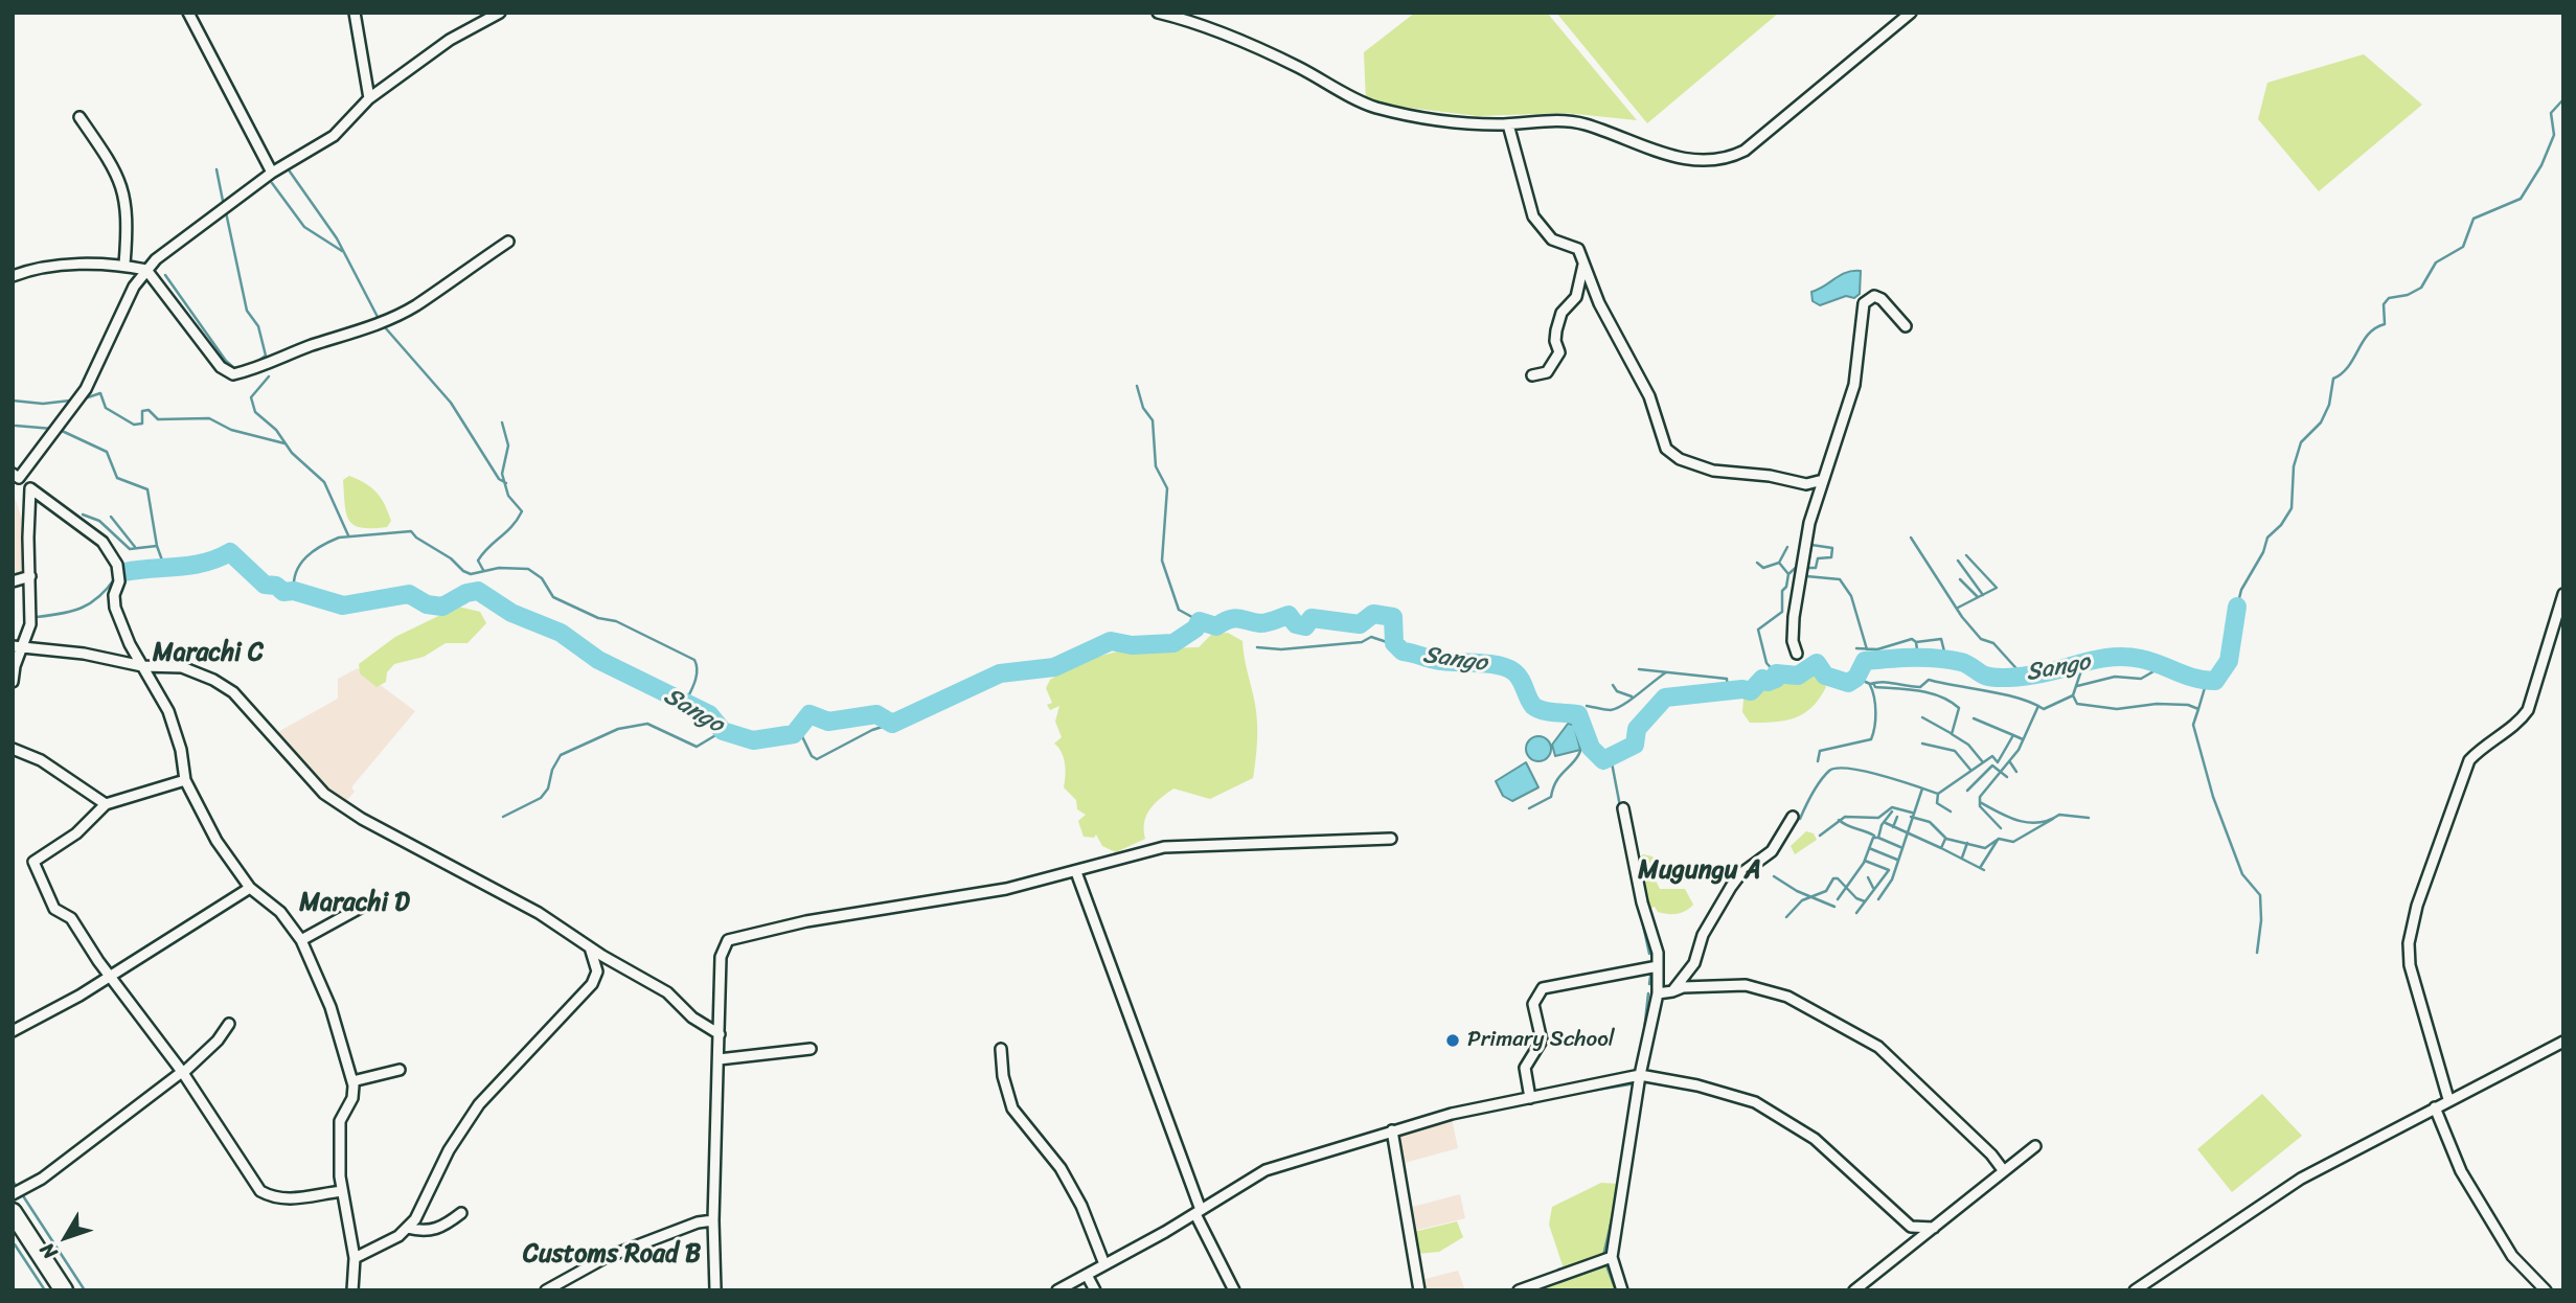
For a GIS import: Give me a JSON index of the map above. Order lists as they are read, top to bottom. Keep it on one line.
{"districts":["Marachi C","Mugungu A","Marachi D","Customs Road B"],"water":["Sango"],"places":["Primary School"],"north":"bottom left"}
